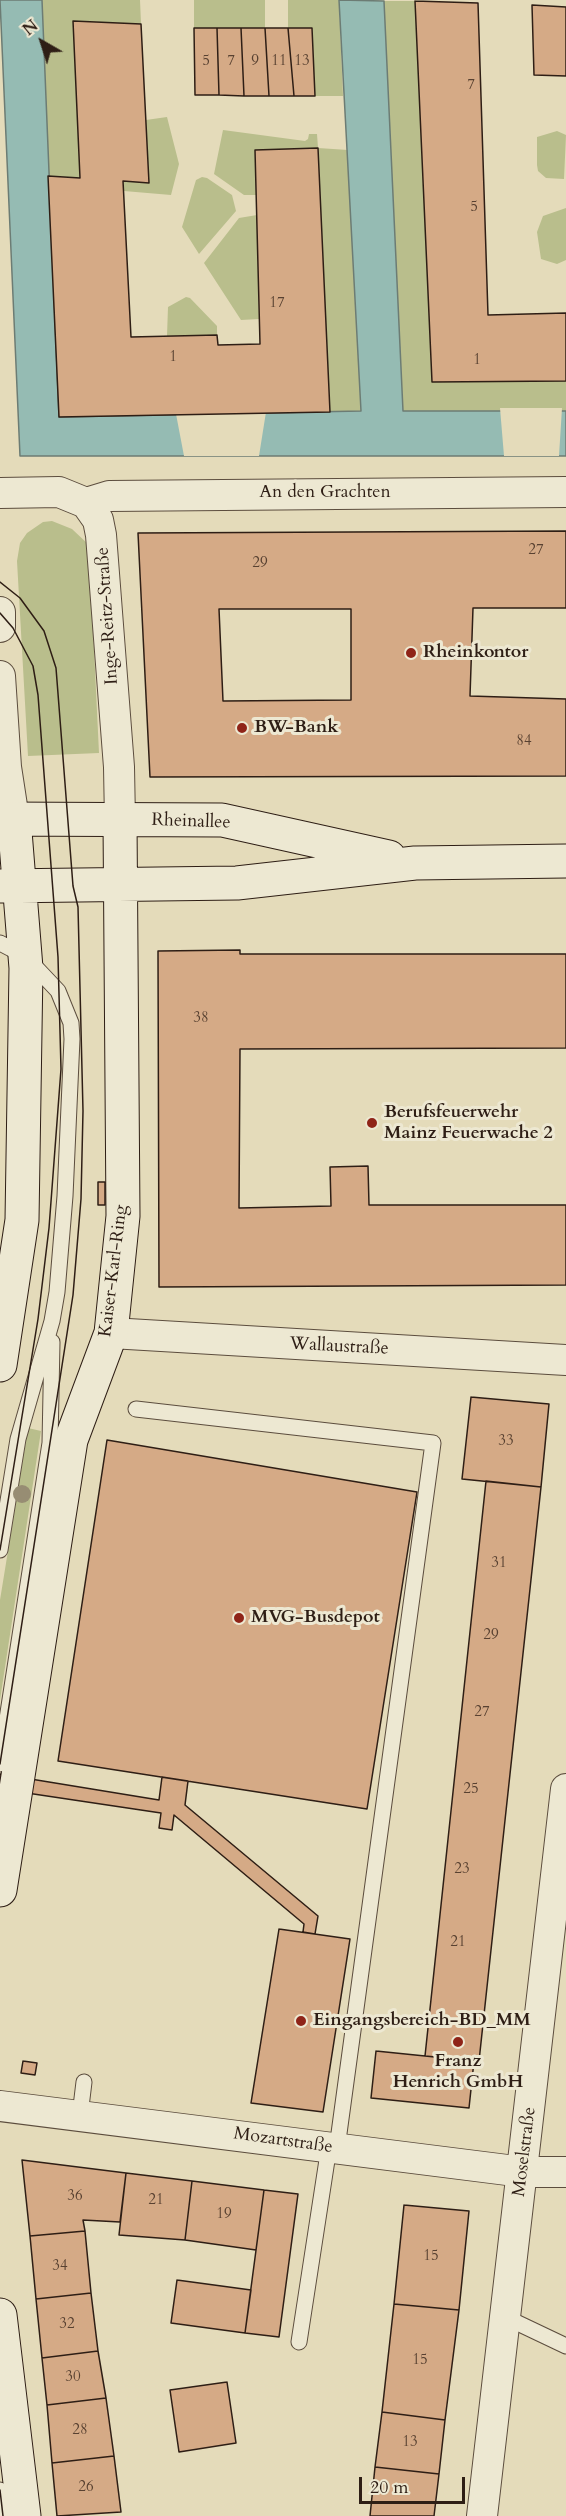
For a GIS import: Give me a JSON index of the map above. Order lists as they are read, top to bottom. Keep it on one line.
{"streets":{"street":["An den Grachten","Inge-Reitz-Straße","Rheinallee","Kaiser-Karl-Ring","Wallaustraße","Mozartstraße","Moselstraße"]},"crossings":[["An den Grachten","Inge-Reitz-Straße"],["Inge-Reitz-Straße","Rheinallee"],["Inge-Reitz-Straße","Kaiser-Karl-Ring"],["Rheinallee","Kaiser-Karl-Ring"],["Kaiser-Karl-Ring","Wallaustraße"],["Mozartstraße","Moselstraße"]],"places":["Rheinkontor","BW-Bank","Berufsfeuerwehr Mainz Feuerwache 2","MVG-Busdepot","Eingangsbereich-BD_MM","Franz Henrich GmbH"],"house_numbers":["5","7","9","11","13","7","5","17","1","1","27","29","84","38","33","31","29","27","25","23","21","36","21","19","15","34","32","15","30","28","13","26"],"scale_bar":"20 m","north":"top left"}
